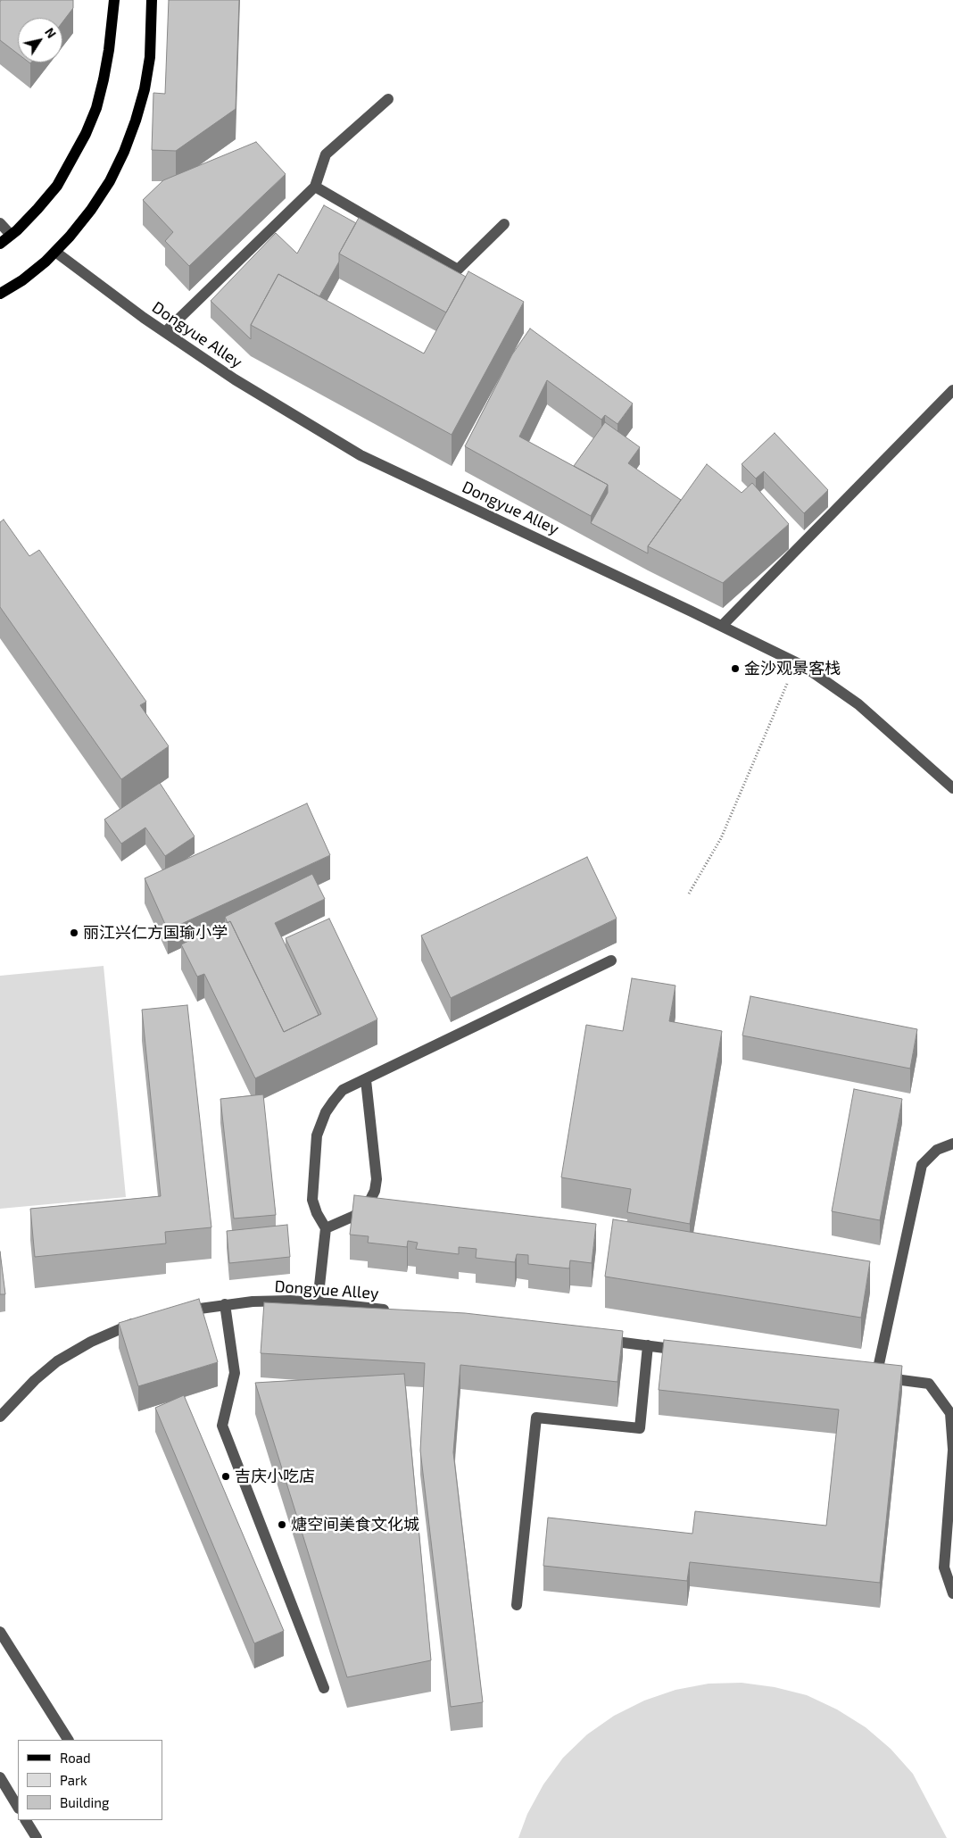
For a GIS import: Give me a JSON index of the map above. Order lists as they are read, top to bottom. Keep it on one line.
{"streets":{"street":["Dongyue Alley"]},"places":["金沙观景客栈","丽江兴仁方国瑜小学","吉庆小吃店","煻空间美食文化城"],"legend":["Road","Park","Building"],"north":"top right"}
